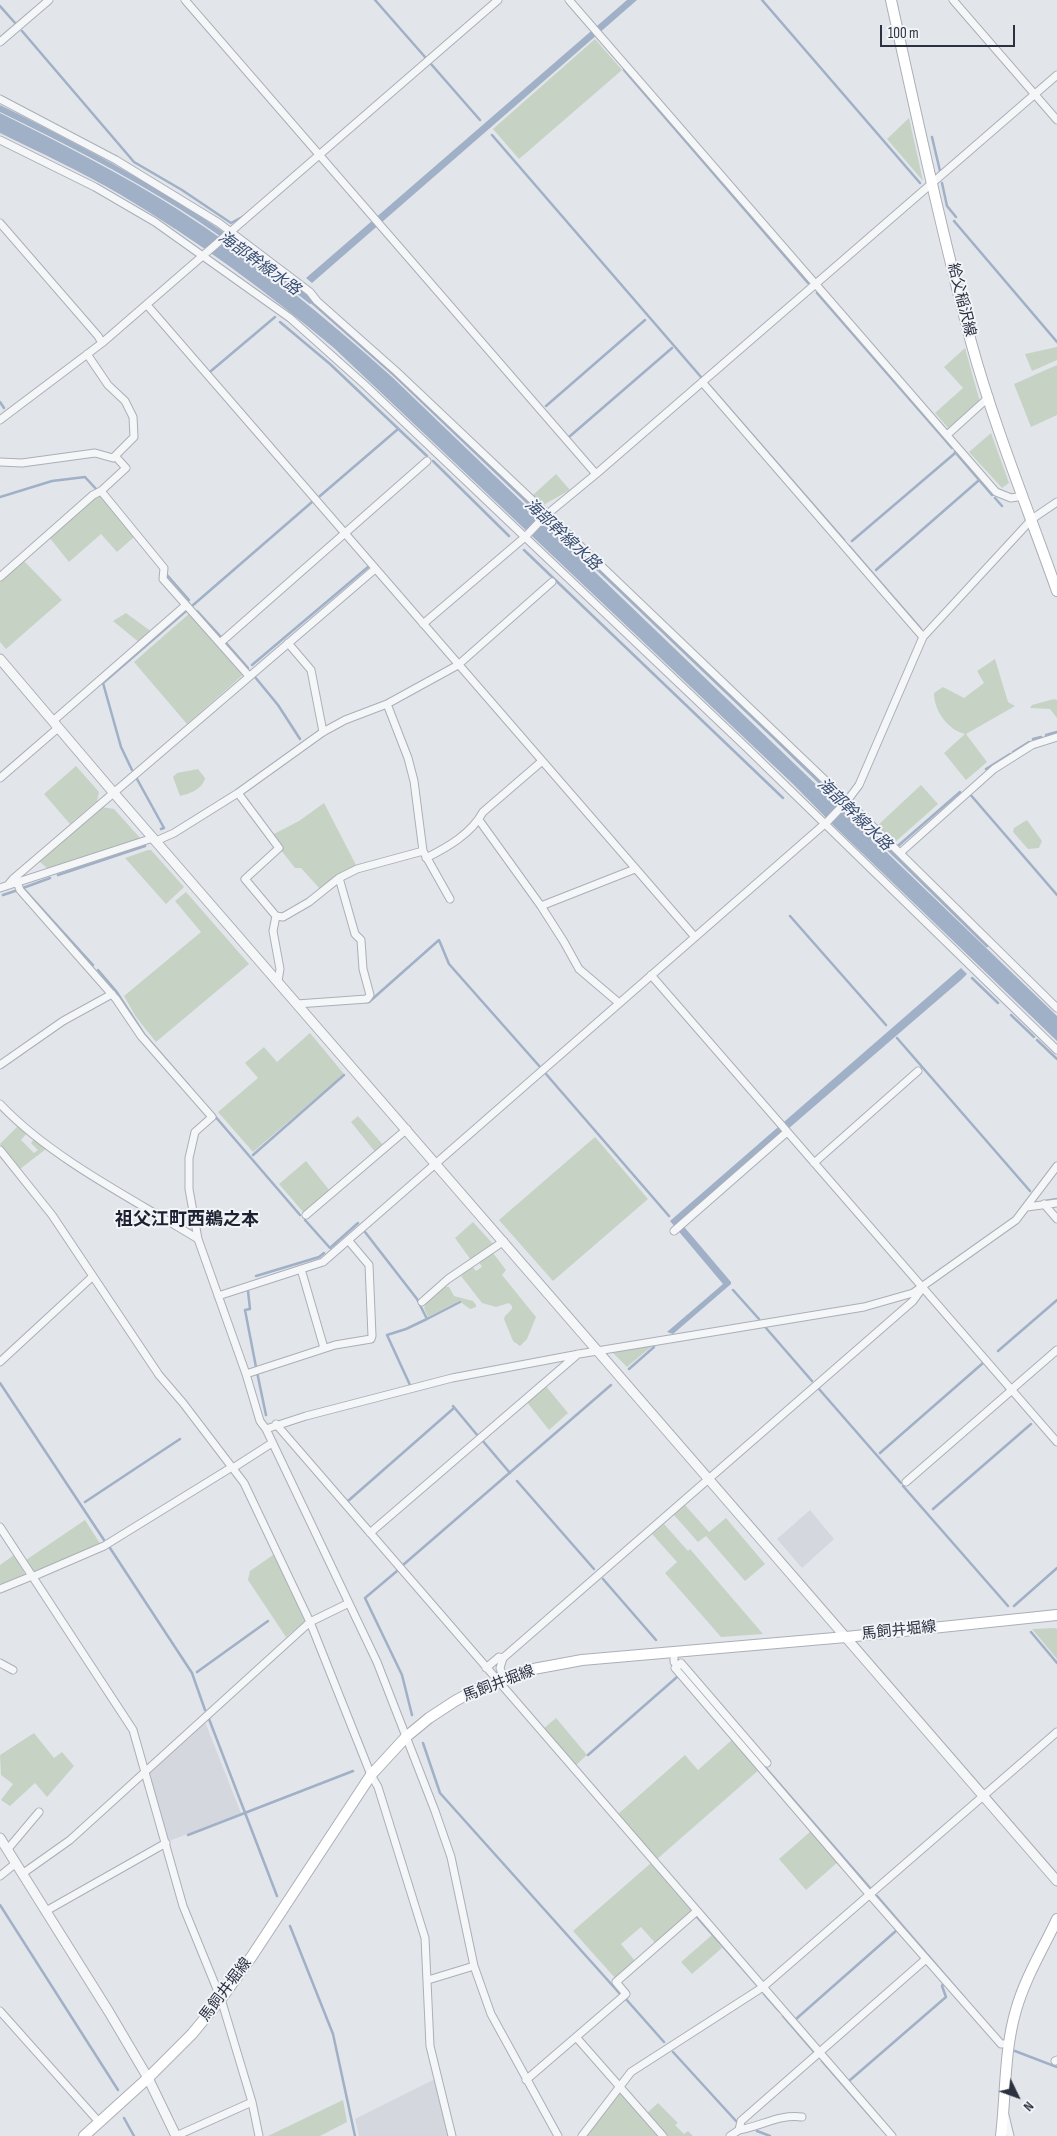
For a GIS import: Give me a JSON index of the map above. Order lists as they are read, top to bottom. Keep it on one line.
{"streets":{"main road":["給父稲沢線","馬飼井堀線"]},"districts":["祖父江町西鵜之本"],"water":["海部幹線水路"],"scale_bar":"100 m","north":"bottom right"}
